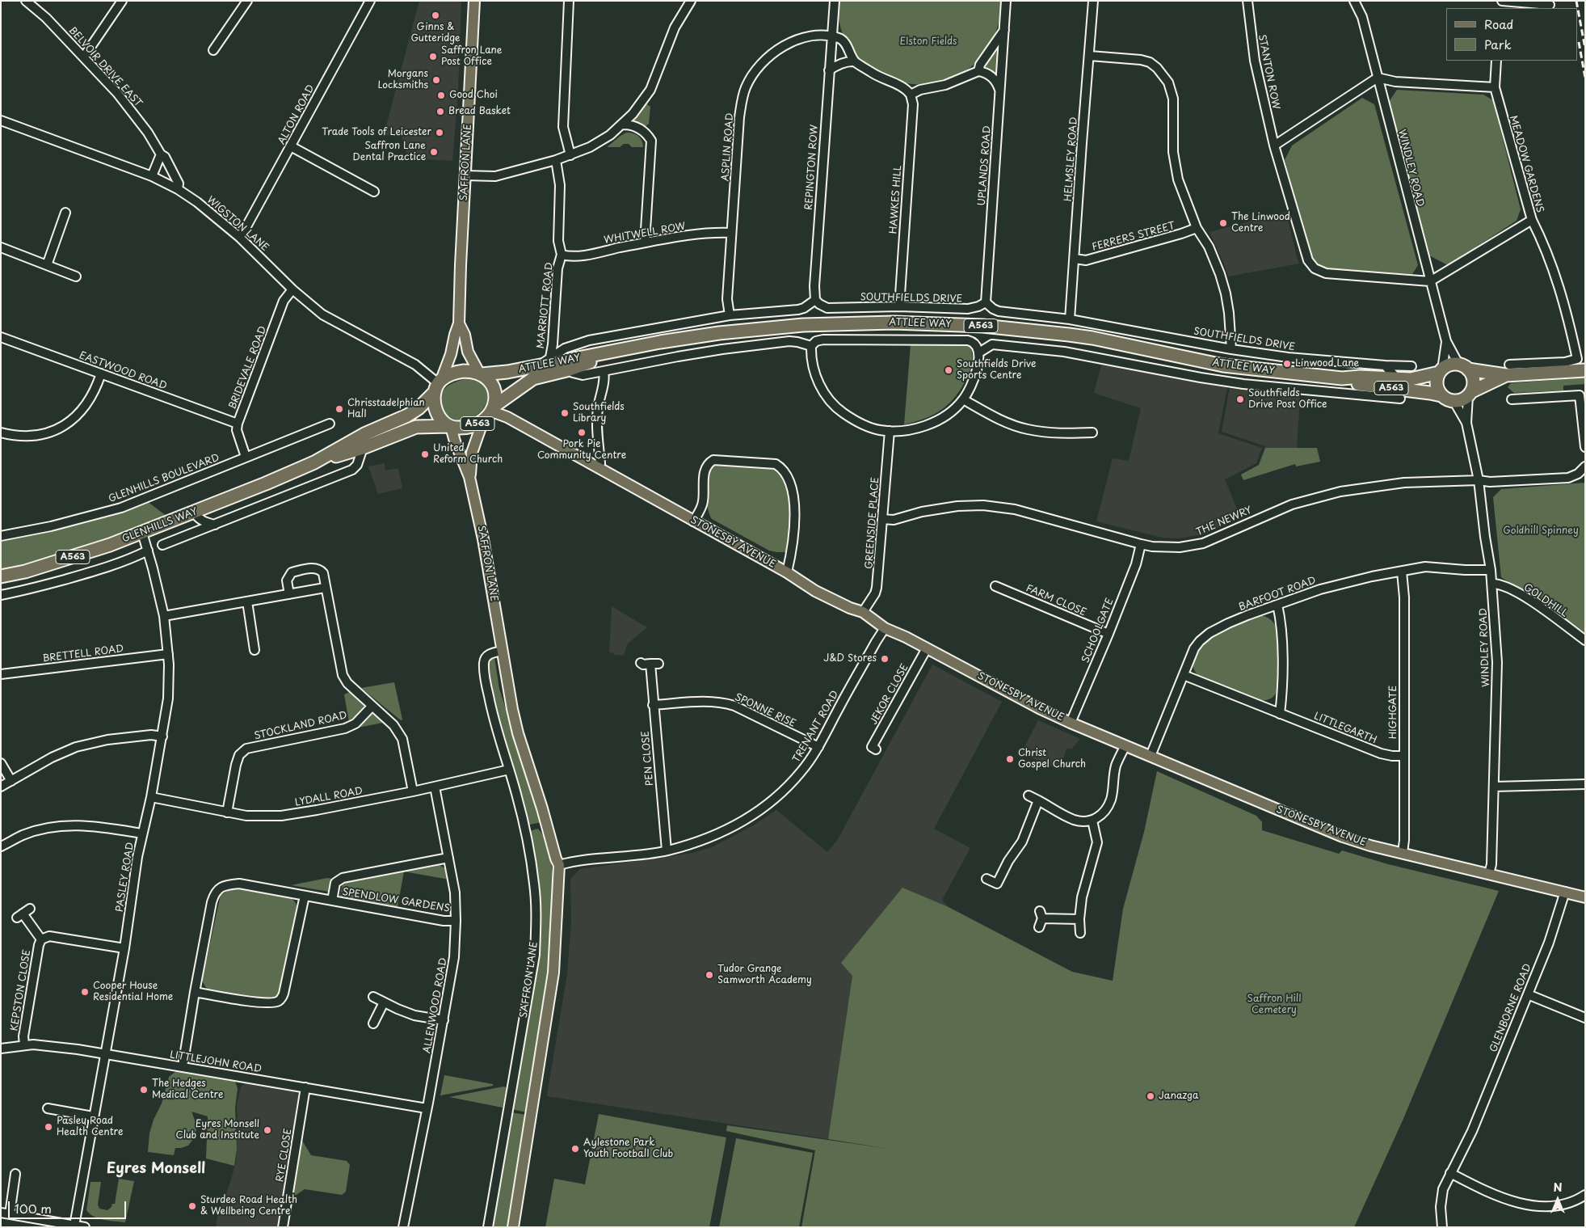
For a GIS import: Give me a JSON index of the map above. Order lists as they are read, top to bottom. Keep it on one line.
{"streets":{"highway":["ATTLEE WAY","A563","GLENHILLS WAY"],"main road":["SAFFRON LANE","STONESBY AVENUE"],"street":["BELVOIR DRIVE EAST","STANTON ROW","ALTON ROAD","ASPLIN ROAD","HELMSLEY ROAD","MEADOW GARDENS","UPLANDS ROAD","REPINGTON ROW","WINDLEY ROAD","HAWKES HILL","WIGSTON LANE","WHITWELL ROW","FERRERS STREET","SOUTHFIELDS DRIVE","MARRIOTT ROAD","BRIDEVALE ROAD","EASTWOOD ROAD","GLENHILLS BOULEVARD","THE NEWRY","GREENSIDE PLACE","BARFOOT ROAD","FARM CLOSE","GOLDHILL","SCHOOLGATE","BRETTELL ROAD","JEKOR CLOSE","SPONNE RISE","HIGHGATE","STOCKLAND ROAD","TRENANT ROAD","LITTLEGARTH","PEN CLOSE","LYDALL ROAD","PASLEY ROAD","SPENDLOW GARDENS","KEPSTON CLOSE","ALLENWOOD ROAD","GLENBORNE ROAD","LITTLEJOHN ROAD","RYE CLOSE"]},"crossings":[["BELVOIR DRIVE EAST","WIGSTON LANE"],["ALTON ROAD","WIGSTON LANE"],["ASPLIN ROAD","REPINGTON ROW"],["ASPLIN ROAD","WHITWELL ROW"],["HELMSLEY ROAD","FERRERS STREET"],["HELMSLEY ROAD","SOUTHFIELDS DRIVE"],["SAFFRON LANE","WIGSTON LANE"],["SAFFRON LANE","ATTLEE WAY"],["SAFFRON LANE","A563"],["SAFFRON LANE","GLENHILLS WAY"],["SAFFRON LANE","STONESBY AVENUE"],["SAFFRON LANE","TRENANT ROAD"],["SAFFRON LANE","LYDALL ROAD"],["MEADOW GARDENS","WINDLEY ROAD"],["UPLANDS ROAD","SOUTHFIELDS DRIVE"],["REPINGTON ROW","SOUTHFIELDS DRIVE"],["WINDLEY ROAD","ATTLEE WAY"],["WINDLEY ROAD","THE NEWRY"],["WINDLEY ROAD","STONESBY AVENUE"],["WINDLEY ROAD","BARFOOT ROAD"],["WINDLEY ROAD","GOLDHILL"],["HAWKES HILL","SOUTHFIELDS DRIVE"],["WIGSTON LANE","ATTLEE WAY"],["WIGSTON LANE","A563"],["WIGSTON LANE","BRIDEVALE ROAD"],["WIGSTON LANE","GLENHILLS WAY"],["WIGSTON LANE","STONESBY AVENUE"],["WHITWELL ROW","MARRIOTT ROAD"],["MARRIOTT ROAD","ATTLEE WAY"],["ATTLEE WAY","A563"],["ATTLEE WAY","GLENHILLS WAY"],["ATTLEE WAY","STONESBY AVENUE"],["A563","GLENHILLS WAY"],["A563","STONESBY AVENUE"],["BRIDEVALE ROAD","EASTWOOD ROAD"],["BRIDEVALE ROAD","GLENHILLS BOULEVARD"],["THE NEWRY","GREENSIDE PLACE"],["THE NEWRY","SCHOOLGATE"],["GREENSIDE PLACE","STONESBY AVENUE"],["GLENHILLS WAY","STONESBY AVENUE"],["GLENHILLS WAY","PASLEY ROAD"],["STONESBY AVENUE","BARFOOT ROAD"],["STONESBY AVENUE","SCHOOLGATE"],["STONESBY AVENUE","JEKOR CLOSE"],["STONESBY AVENUE","HIGHGATE"],["STONESBY AVENUE","TRENANT ROAD"],["STONESBY AVENUE","GLENBORNE ROAD"],["BARFOOT ROAD","HIGHGATE"],["BARFOOT ROAD","LITTLEGARTH"],["FARM CLOSE","SCHOOLGATE"],["BRETTELL ROAD","PASLEY ROAD"],["SPONNE RISE","TRENANT ROAD"],["SPONNE RISE","PEN CLOSE"],["HIGHGATE","LITTLEGARTH"],["STOCKLAND ROAD","LYDALL ROAD"],["TRENANT ROAD","PEN CLOSE"],["LYDALL ROAD","PASLEY ROAD"],["LYDALL ROAD","ALLENWOOD ROAD"],["PASLEY ROAD","KEPSTON CLOSE"],["PASLEY ROAD","LITTLEJOHN ROAD"],["SPENDLOW GARDENS","ALLENWOOD ROAD"],["SPENDLOW GARDENS","LITTLEJOHN ROAD"],["KEPSTON CLOSE","LITTLEJOHN ROAD"],["ALLENWOOD ROAD","LITTLEJOHN ROAD"],["LITTLEJOHN ROAD","RYE CLOSE"]],"districts":["Eyres Monsell"],"parks":["Elston Fields","Goldhill Spinney","Saffron Hill Cemetery"],"places":["Ginns & Gutteridge","Saffron Lane Post Office","Morgans Locksmiths","Good Choi","Bread Basket","Trade Tools of Leicester","Saffron Lane Dental Practice","The Linwood Centre","Linwood Lane","Southfields Drive Sports Centre","Southfields Drive Post Office","Chrisstadelphian Hall","Southfields Library","Pork Pie Community Centre","United Reform Church","J&D Stores","Christ Gospel Church","Tudor Grange Samworth Academy","Cooper House Residential Home","The Hedges Medical Centre","Janazga","Pasley Road Health Centre","Eyres Monsell Club and Institute","Aylestone Park Youth Football Club","Sturdee Road Health & Wellbeing Centre"],"legend":["Road","Park"],"scale_bar":"100 m","north":"top"}
